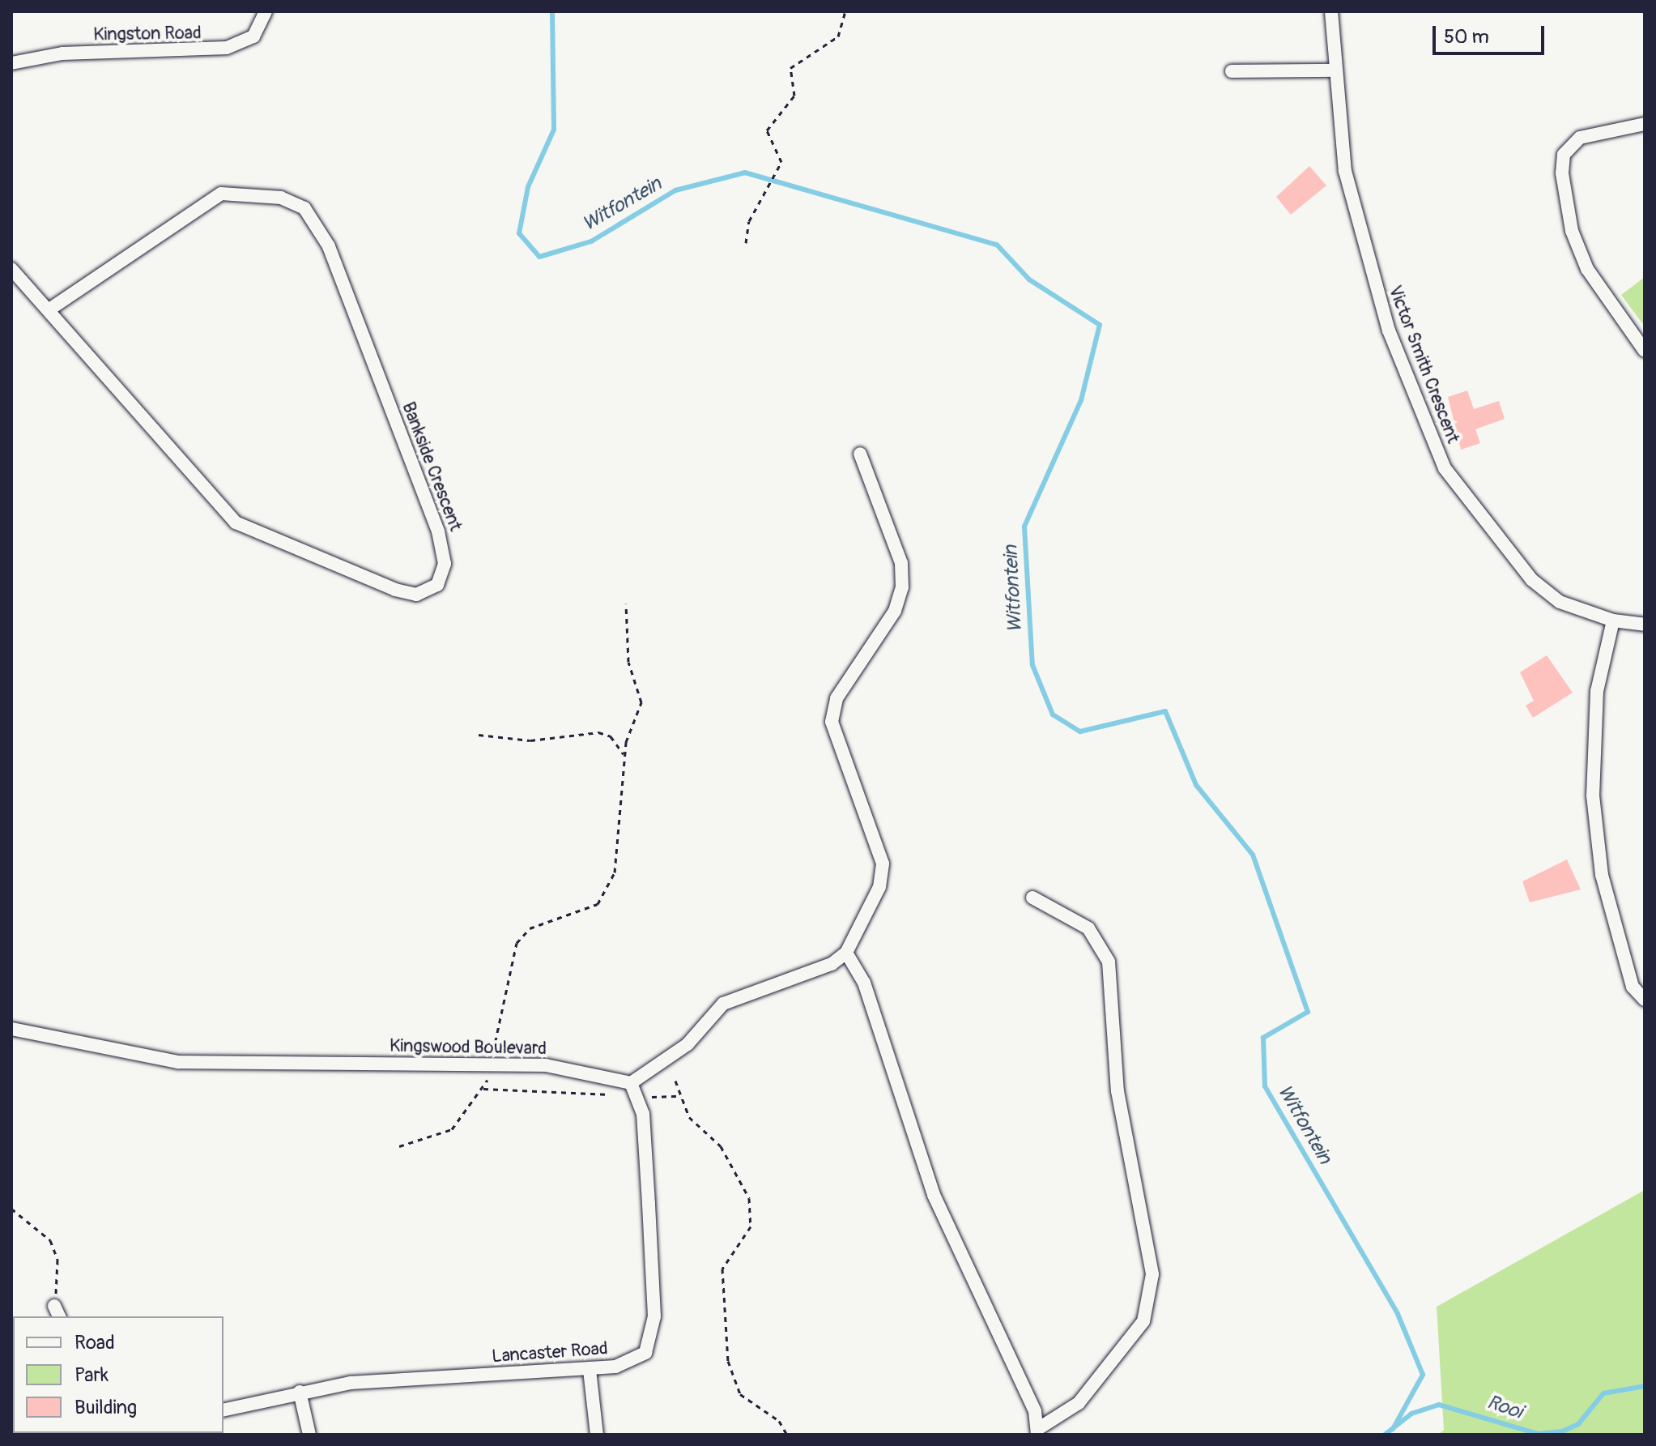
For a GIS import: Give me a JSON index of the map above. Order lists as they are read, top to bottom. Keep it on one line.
{"streets":{"street":["Kingston Road","Victor Smith Crescent","Bankside Crescent","Kingswood Boulevard","Lancaster Road"]},"crossings":[["Kingswood Boulevard","Lancaster Road"]],"water":["Witfontein","Rooi"],"legend":["Road","Park","Building"],"scale_bar":"50 m"}
